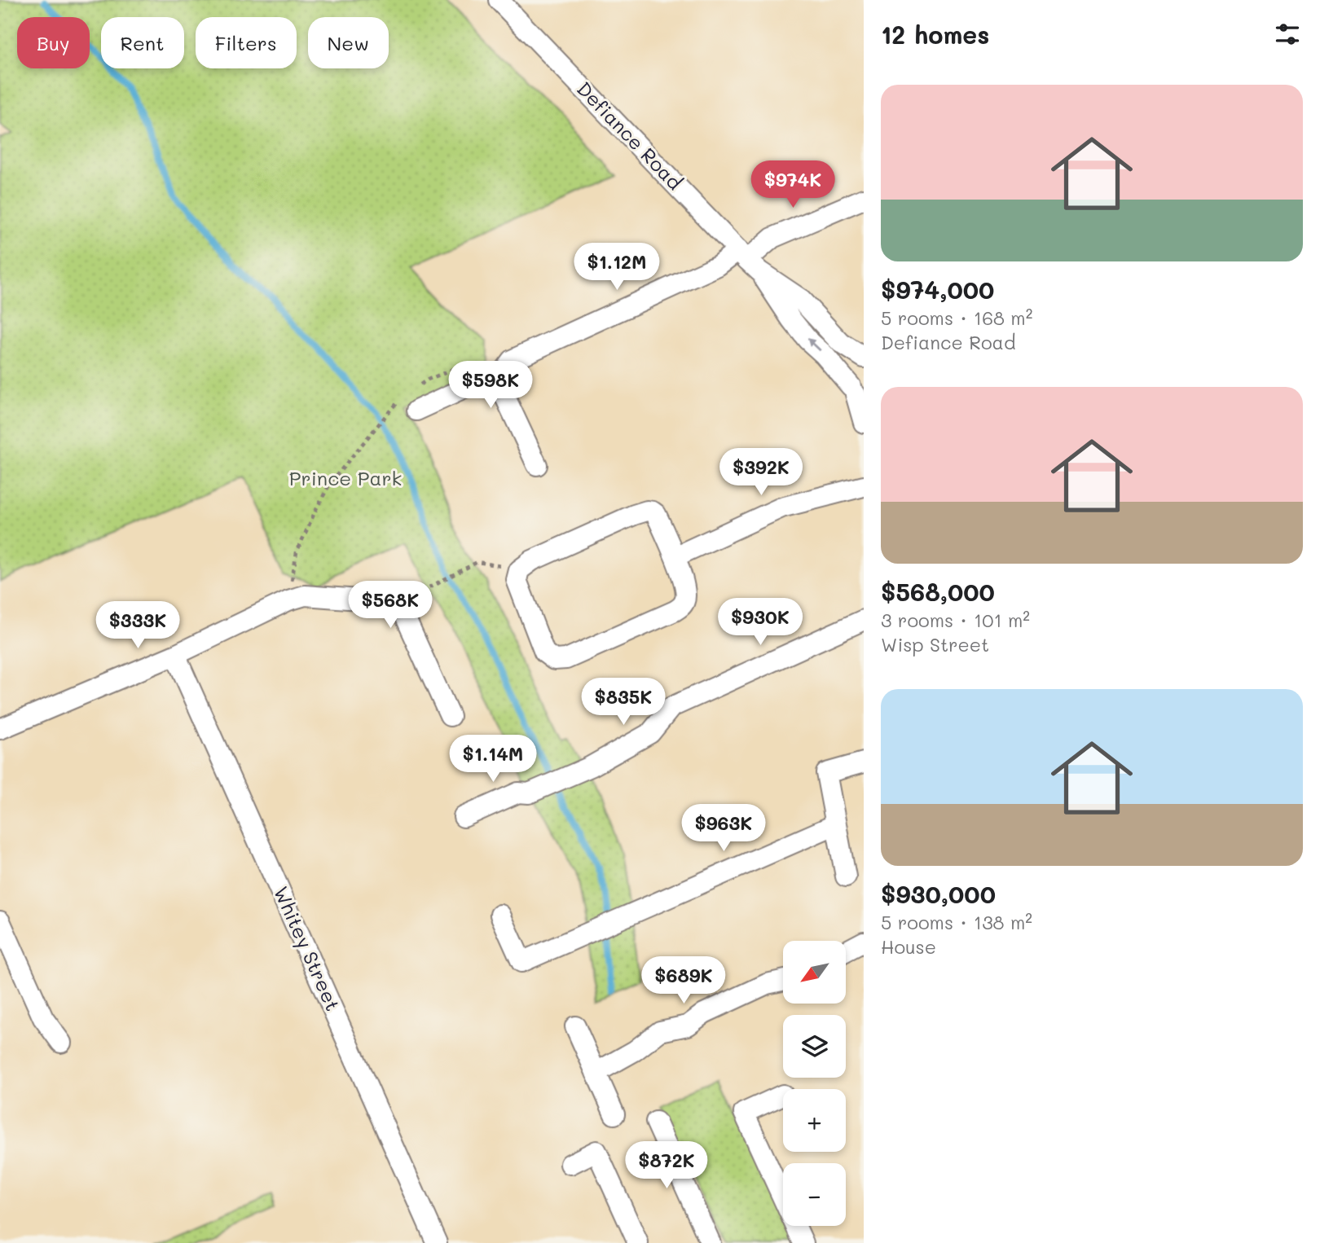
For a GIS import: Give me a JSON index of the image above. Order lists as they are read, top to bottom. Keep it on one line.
{"streets":{"street":["Defiance Road","Whitey Street"]},"parks":["Prince Park"],"north":"bottom left","page":{"heading":"12 homes","chip":["Buy","Rent","Filters","New"],"list":[{"name":"$974,000","note":"5 rooms · 168 m² · Defiance Road"},{"name":"$568,000","note":"3 rooms · 101 m² · Wisp Street"},{"name":"$930,000","note":"5 rooms · 138 m² · House"}],"price":["$974K","$1.12M","$598K","$392K","$568K","$930K","$333K","$835K","$1.14M","$963K","$689K","$872K"],"map_buttons":["+","−"]}}
